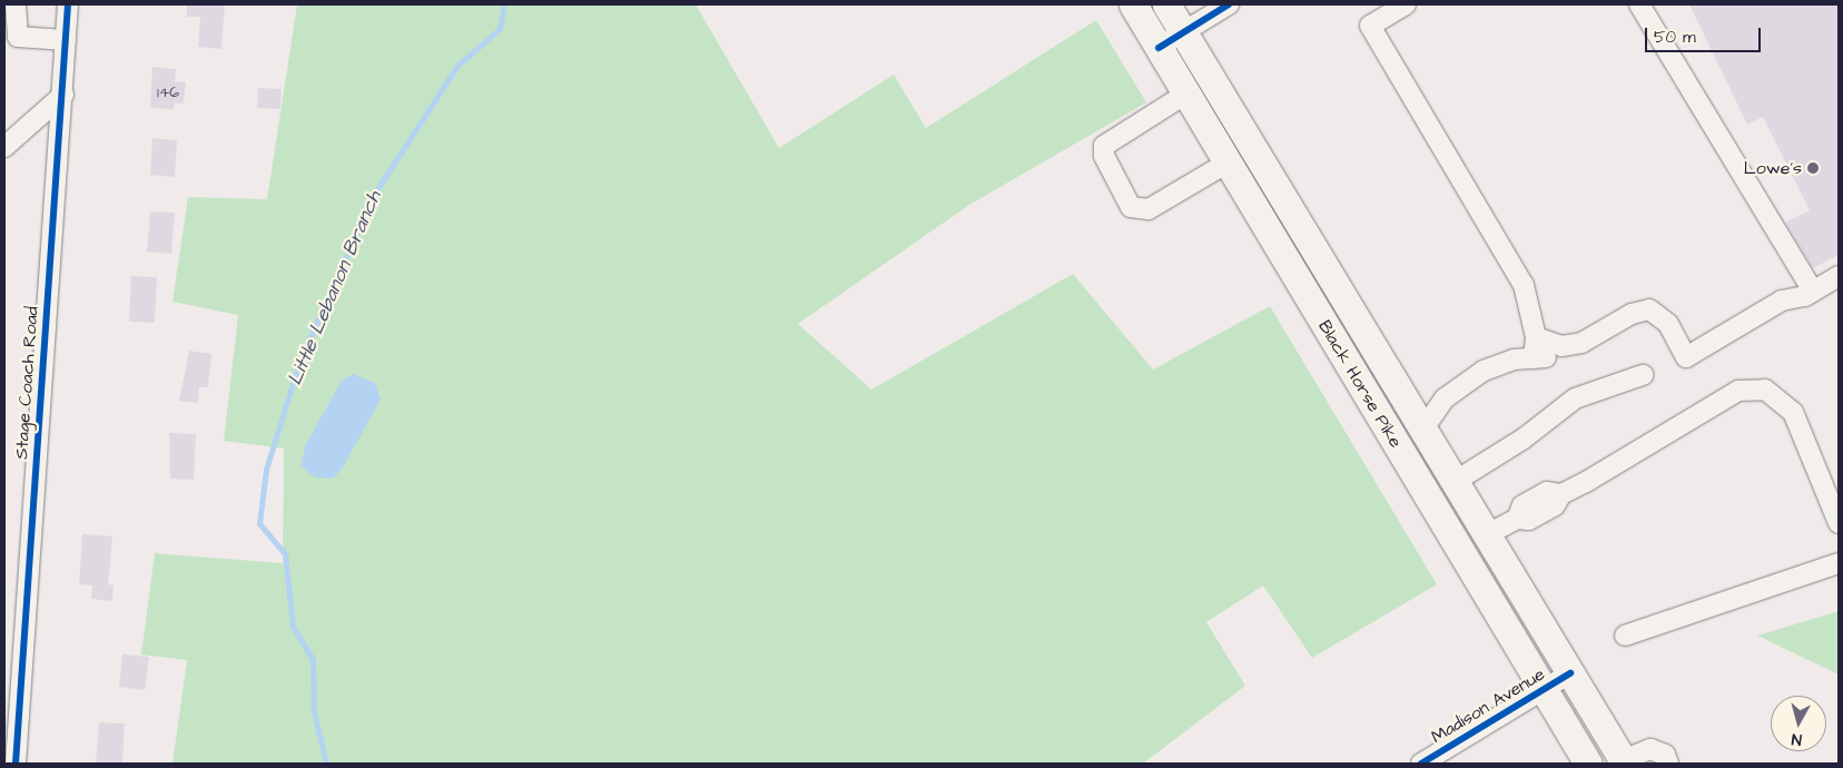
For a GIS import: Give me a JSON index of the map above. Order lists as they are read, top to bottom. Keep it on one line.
{"streets":{"highway":["Black Horse Pike"],"street":["Stage Coach Road","Madison Avenue"]},"crossings":[["Black Horse Pike","Madison Avenue"]],"water":["Little Lebanon Branch"],"places":["Lowe's"],"house_numbers":["146"],"scale_bar":"50 m","north":"bottom"}
